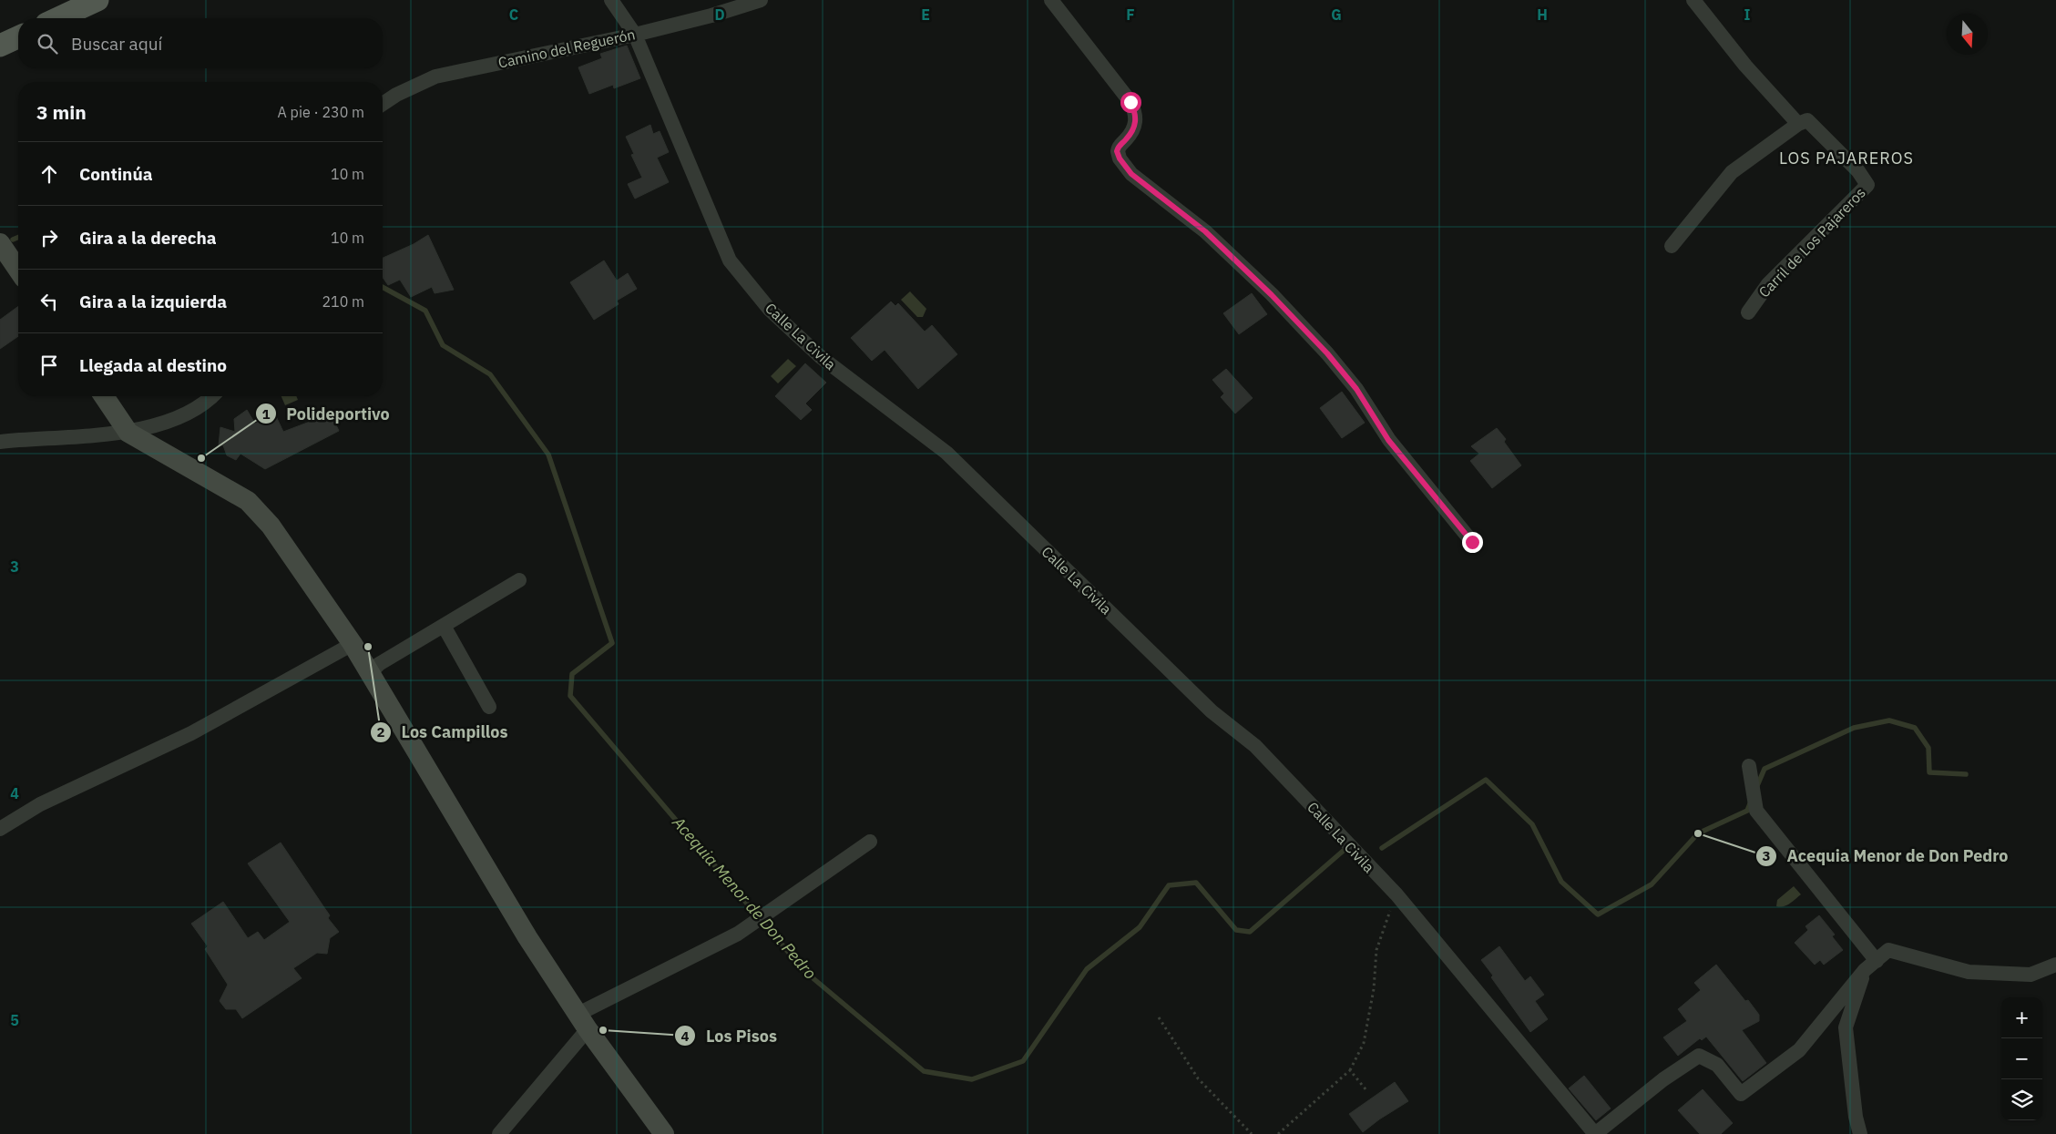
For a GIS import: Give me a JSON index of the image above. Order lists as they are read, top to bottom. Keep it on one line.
{"streets":{"street":["Camino del Reguerón","Carril de Los Pajareros","Calle La Civila"]},"crossings":[["Camino del Reguerón","Calle La Civila"]],"districts":["LOS PAJAREROS"],"water":["Acequia Menor de Don Pedro"],"places":["Polideportivo","Los Campillos","Acequia Menor de Don Pedro","Los Pisos"],"north":"bottom","page":{"search":"Buscar aquí","heading":["3 min","A pie · 230 m"],"list":[["Continúa","10 m"],["Gira a la derecha","10 m"],["Gira a la izquierda","210 m"],"Llegada al destino"],"map_buttons":["+","−"]},"grid":{"columns":["C","D","E","F","G","H","I"],"rows":["3","4","5"]}}
